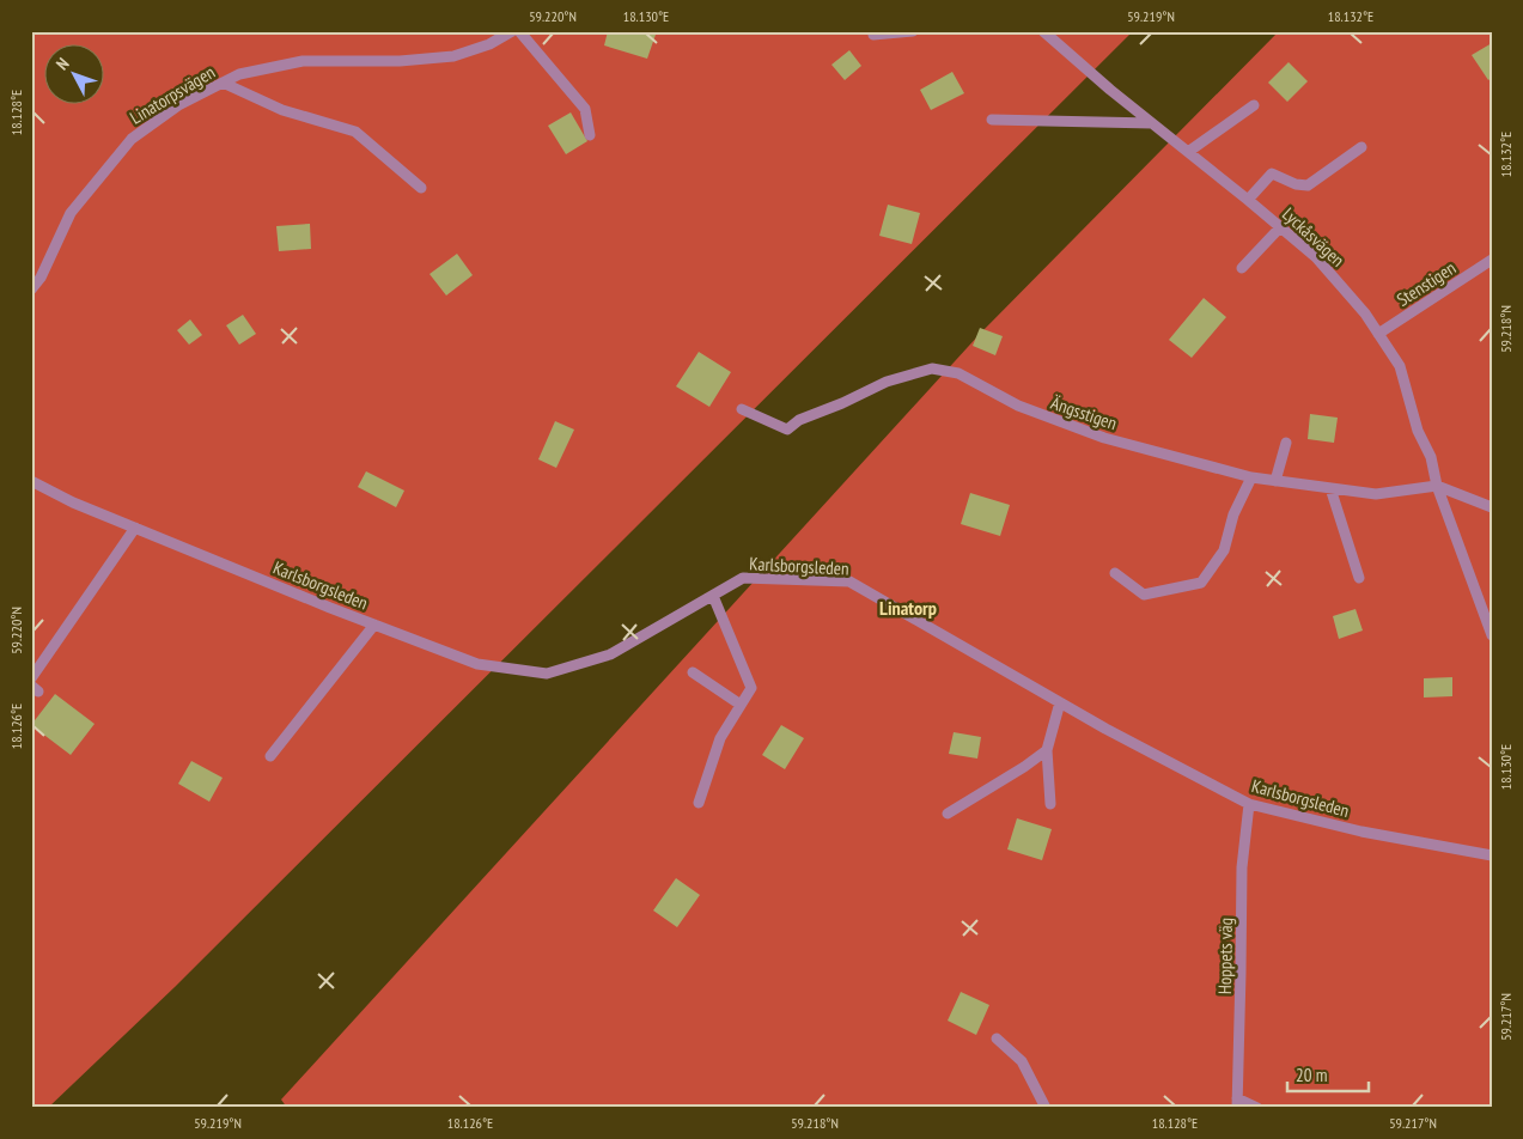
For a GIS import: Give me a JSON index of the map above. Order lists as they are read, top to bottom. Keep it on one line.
{"streets":{"street":["Linatorpsvägen","Lyckåsvägen","Stenstigen","Ängsstigen","Karlsborgsleden","Hoppets väg"]},"crossings":[["Lyckåsvägen","Stenstigen"],["Lyckåsvägen","Ängsstigen"],["Karlsborgsleden","Hoppets väg"]],"districts":["Linatorp"],"scale_bar":"20 m","north":"top left","coordinates":["59.220°N","18.130°E","59.219°N","18.132°E","18.128°E","59.218°N","18.126°E","59.217°N"]}
